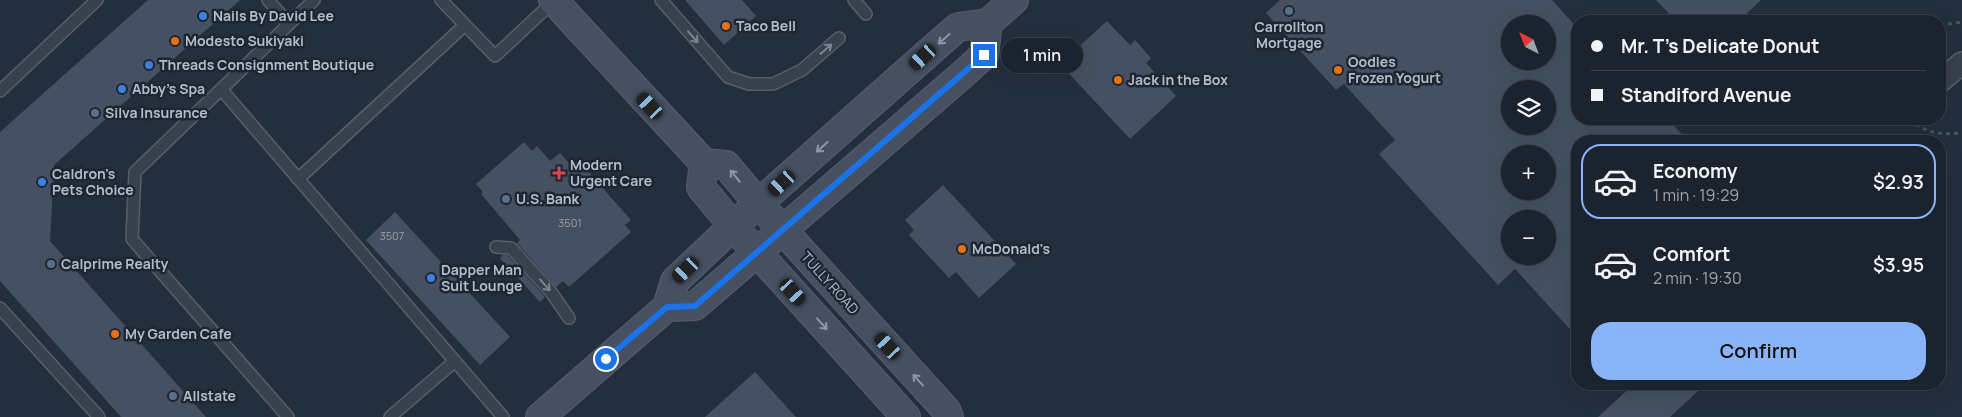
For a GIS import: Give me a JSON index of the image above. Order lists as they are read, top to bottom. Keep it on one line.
{"streets":{"main road":["TULLY ROAD"]},"places":{"other":["Carrollton Mortgage","Nails By David Lee","Taco Bell","Modesto Sukiyaki","Threads Consignment Boutique","Oodles Frozen Yogurt","Jack in the Box","Abby's Spa","Silva Insurance","Caldron's Pets Choice","U.S. Bank","McDonald's","Calprime Realty","Dapper Man Suit Lounge","My Garden Cafe","Allstate"],"health":["Modern Urgent Care"]},"house_numbers":["3501","3507"],"north":"top left","page":{"map_buttons":["+","−"],"banner":["Mr. T's Delicate Donut","Standiford Avenue"],"bubble":"1 min","list":[{"name":"Economy","note":"1 min · 19:29","value":"$2.93"},{"name":"Comfort","note":"2 min · 19:30","value":"$3.95"}],"buttons":"Confirm"}}
